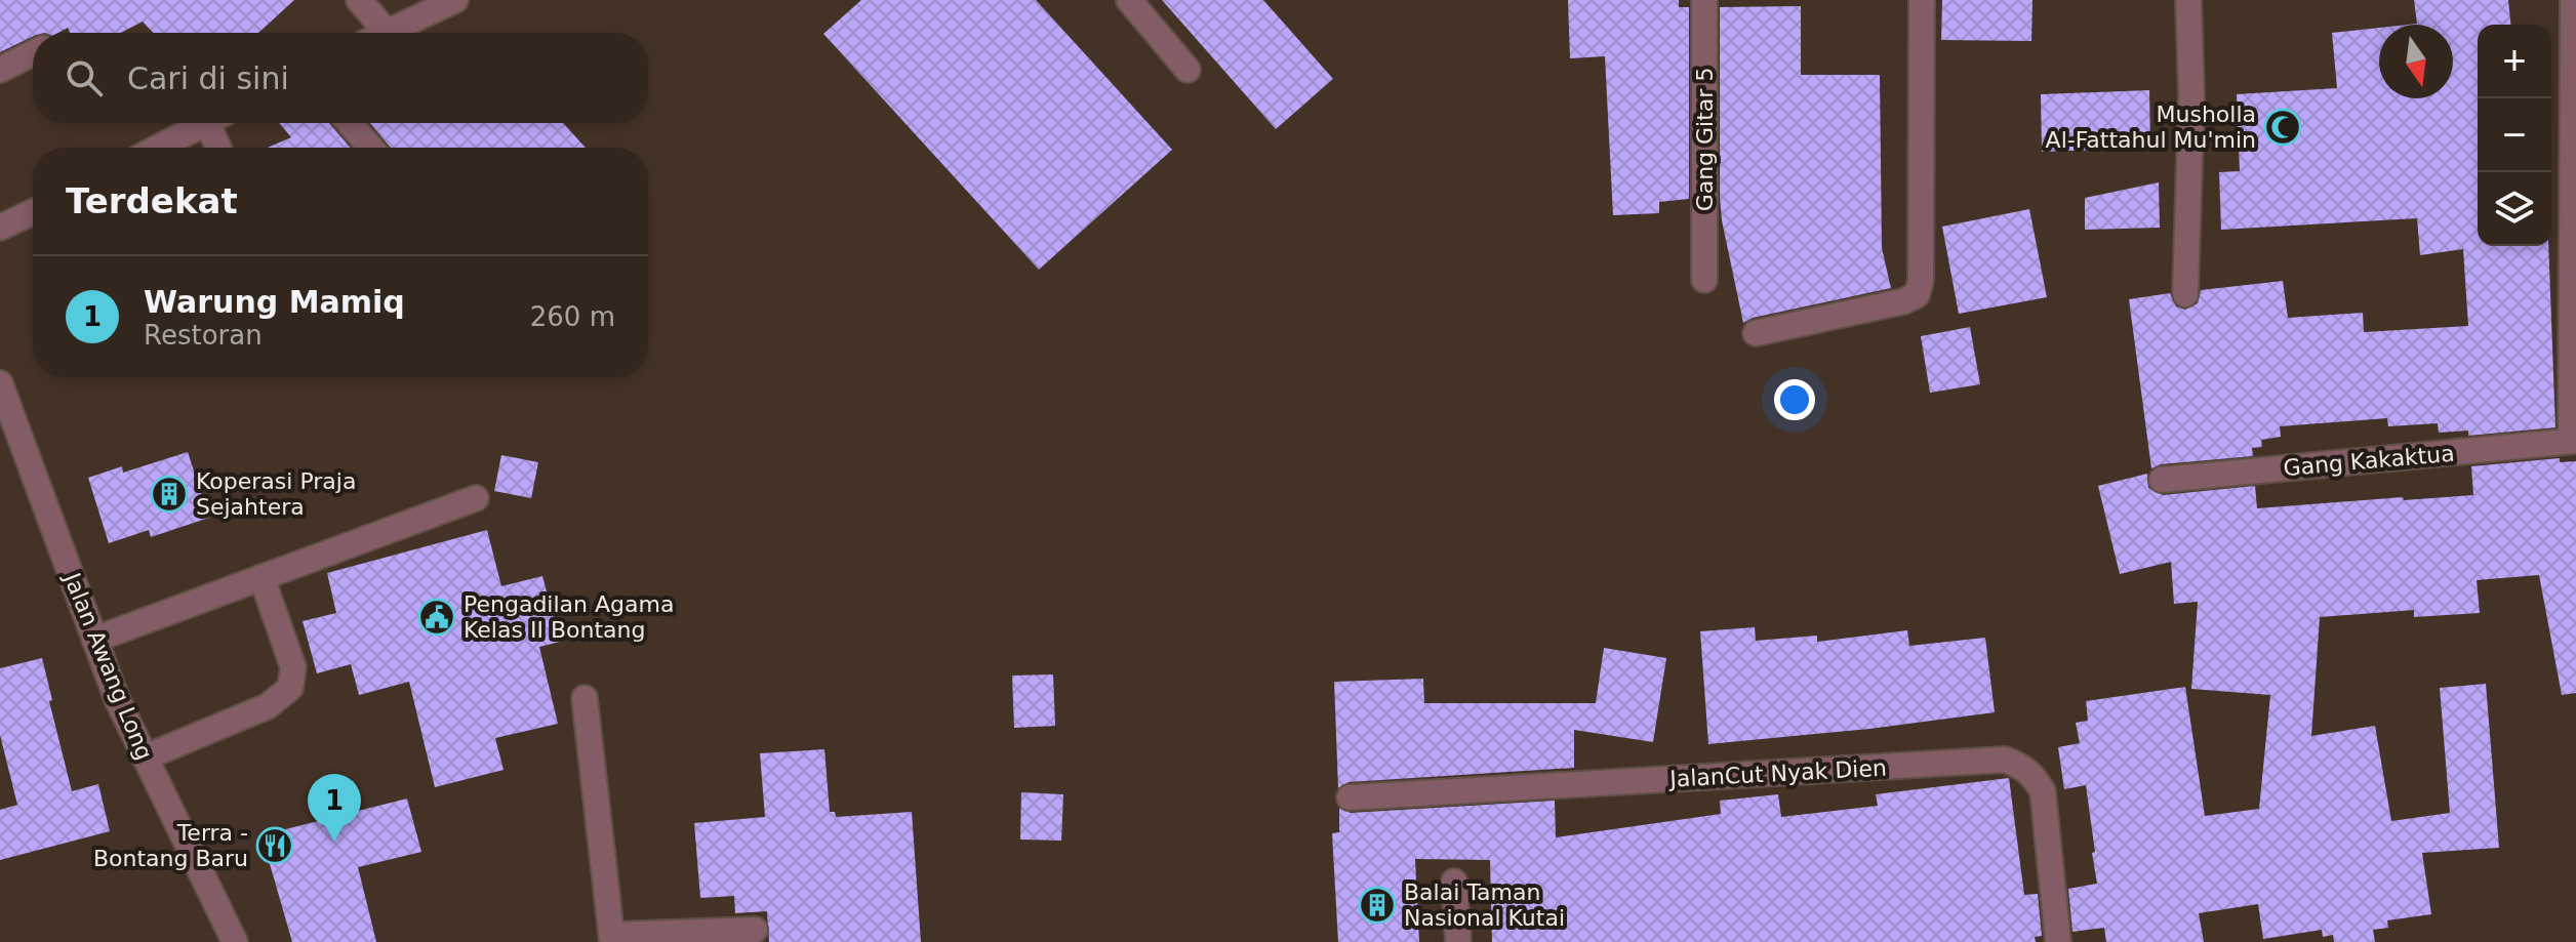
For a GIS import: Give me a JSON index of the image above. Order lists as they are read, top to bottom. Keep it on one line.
{"streets":{"street":["Gang Gitar 5","Gang Kakaktua","Jalan Awang Long","JalanCut Nyak Dien"]},"places":{"mosque":["Musholla Al-Fattahul Mu'min"],"building":["Koperasi Praja Sejahtera","Balai Taman Nasional Kutai"],"public building":["Pengadilan Agama Kelas II Bontang"],"restaurant":["Terra - Bontang Baru"]},"north":"bottom","page":{"map_buttons":["+","−"],"search":"Cari di sini","heading":"Terdekat","list":[{"mark":"1","name":"Warung Mamiq","note":"Restoran","value":"260 m"}],"pins":"1"}}
